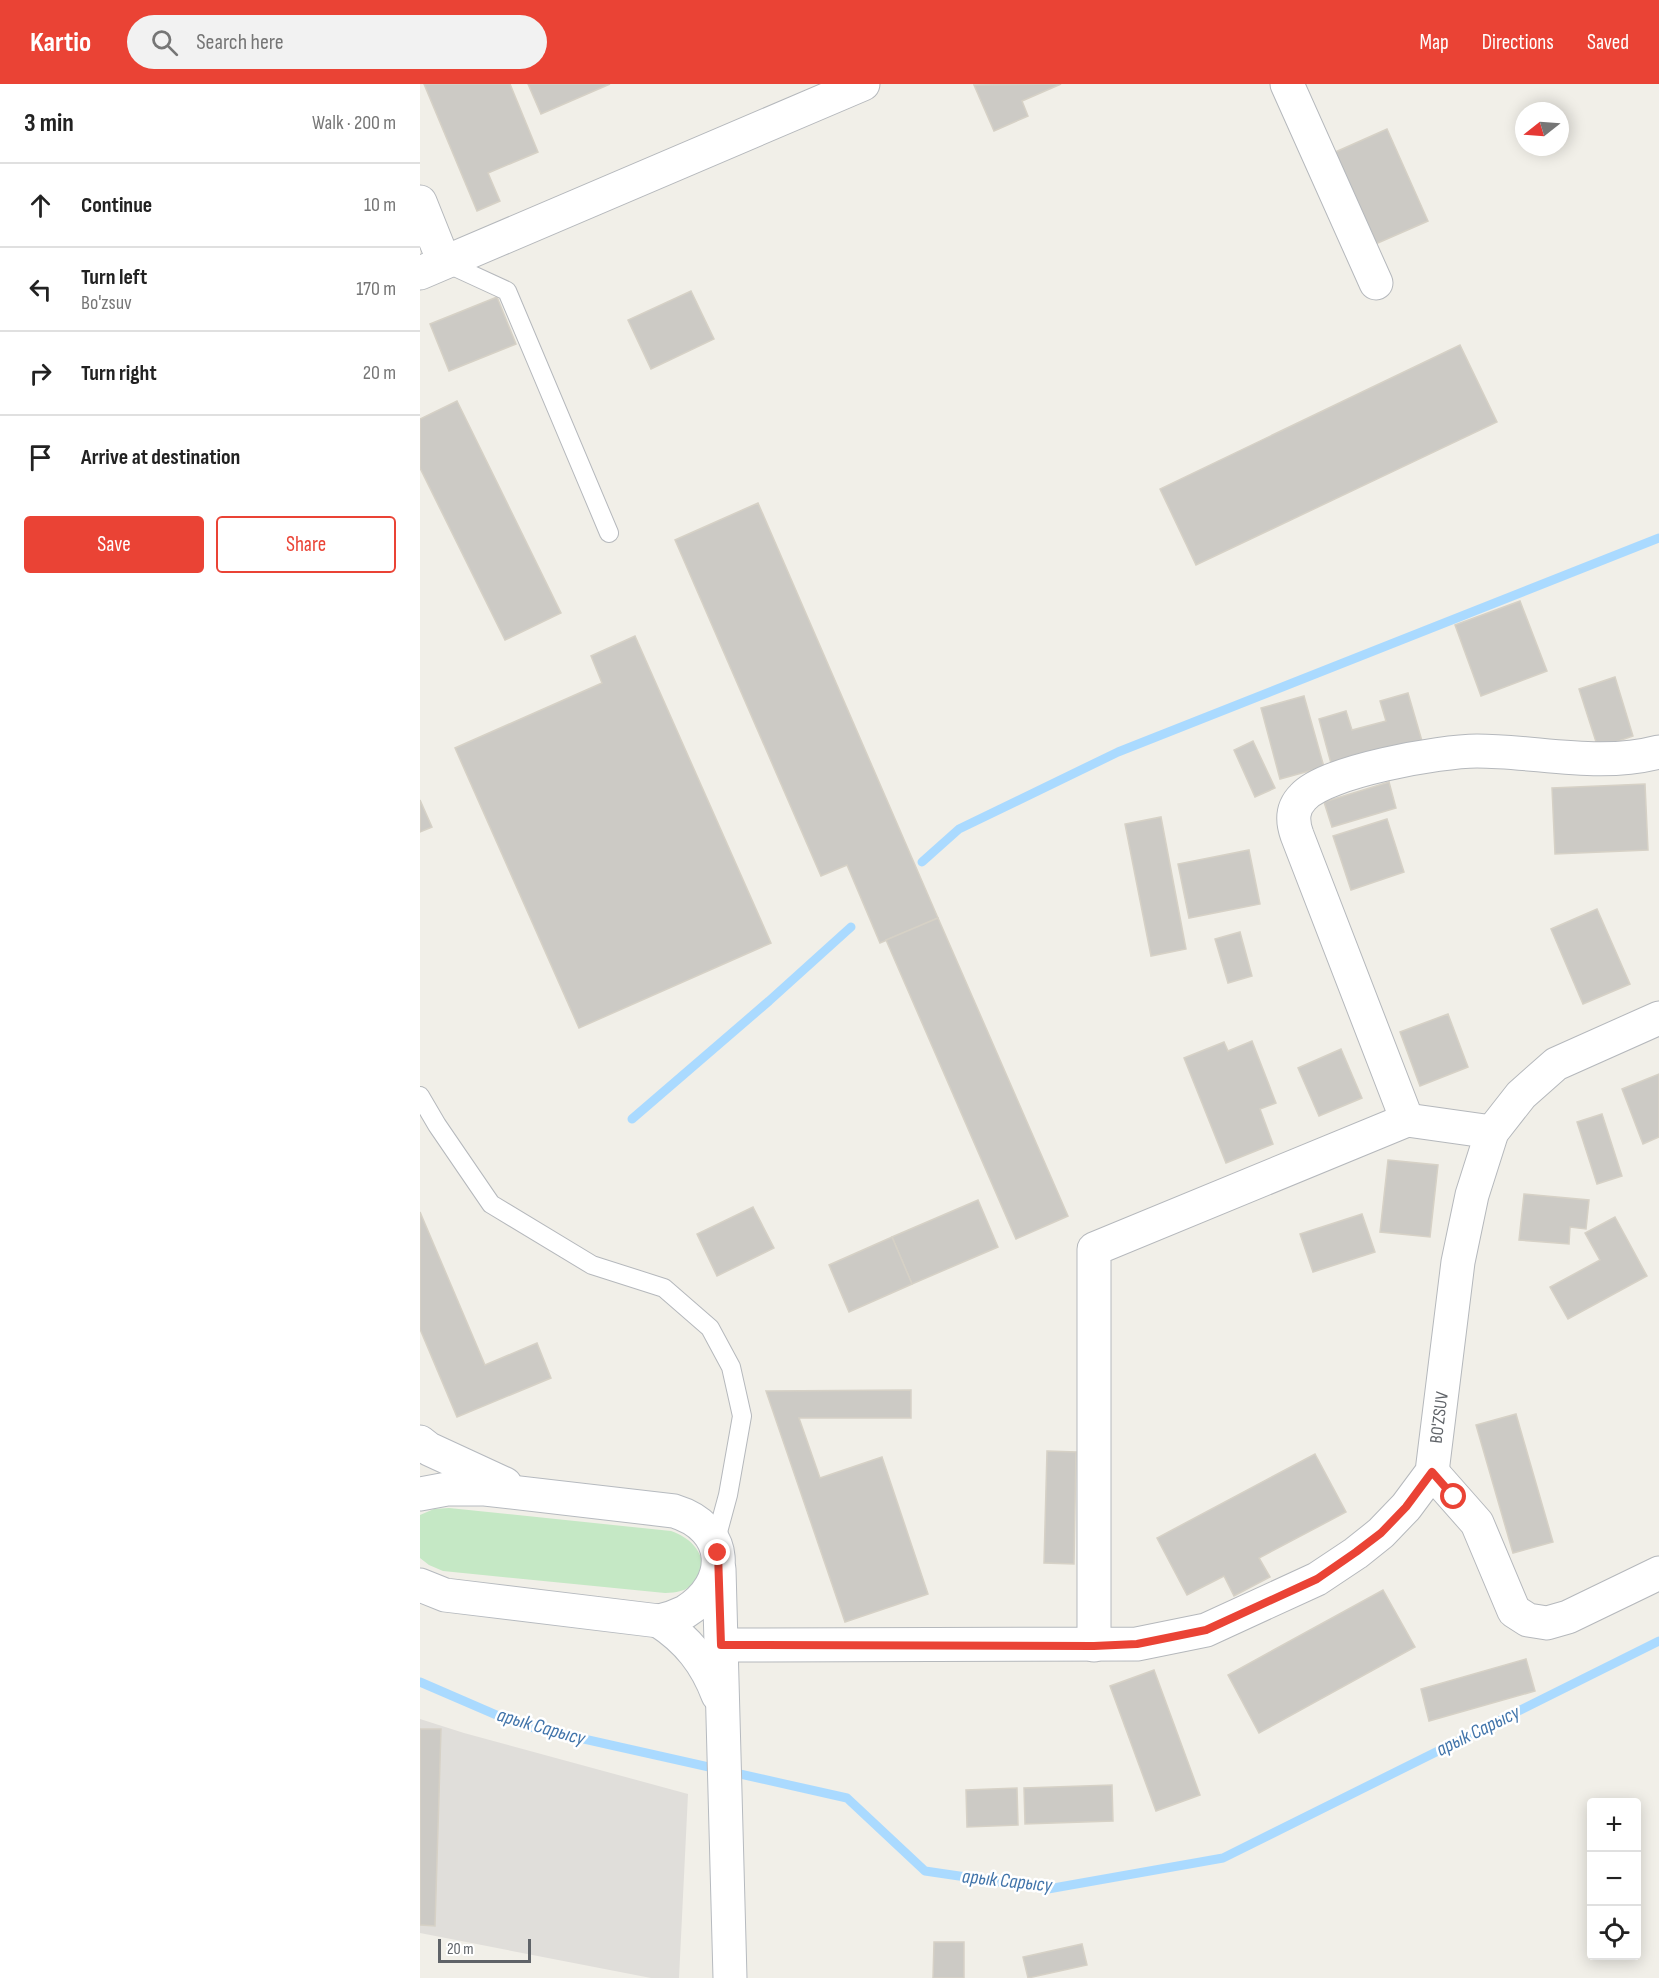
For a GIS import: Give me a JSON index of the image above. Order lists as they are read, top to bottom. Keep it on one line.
{"streets":{"street":["BO'ZSUV"]},"water":["арык Сарысу"],"scale_bar":"20 m","north":"left","page":{"header":"Kartio","search":"Search here","nav":["Map","Directions","Saved"],"heading":["3 min","Walk · 200 m"],"list":[["Continue","10 m"],["Turn left","Bo'zsuv","170 m"],["Turn right","20 m"],"Arrive at destination"],"buttons":["Save","Share"],"map_buttons":["+","−"],"scale":"20 m"}}
